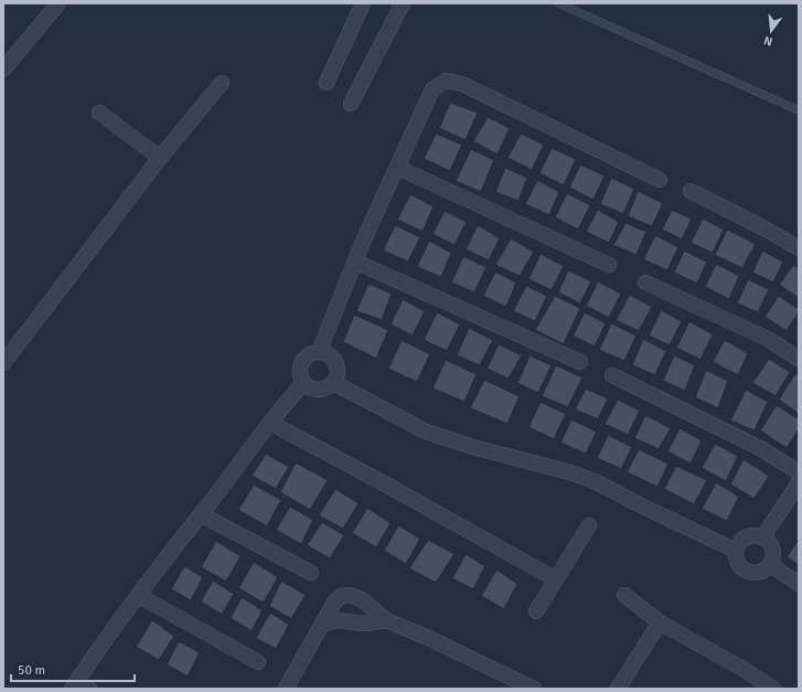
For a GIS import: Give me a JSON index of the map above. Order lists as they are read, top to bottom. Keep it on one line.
{"scale_bar":"50 m","north":"bottom"}
